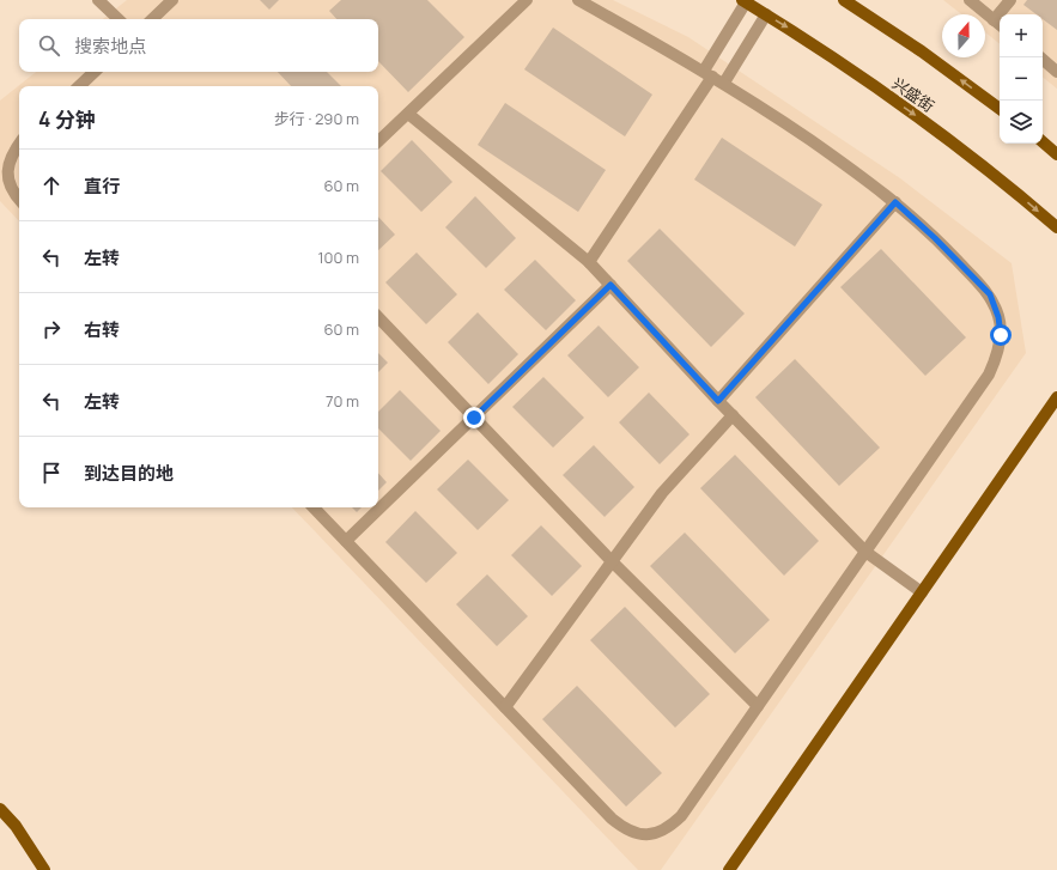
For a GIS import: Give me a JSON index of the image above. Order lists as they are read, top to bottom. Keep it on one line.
{"streets":{"main road":["兴盛街"]},"north":"top","page":{"map_buttons":["+","−"],"search":"搜索地点","heading":["4 分钟","步行 · 290 m"],"list":[["直行","60 m"],["左转","100 m"],["右转","60 m"],["左转","70 m"],"到达目的地"]}}
